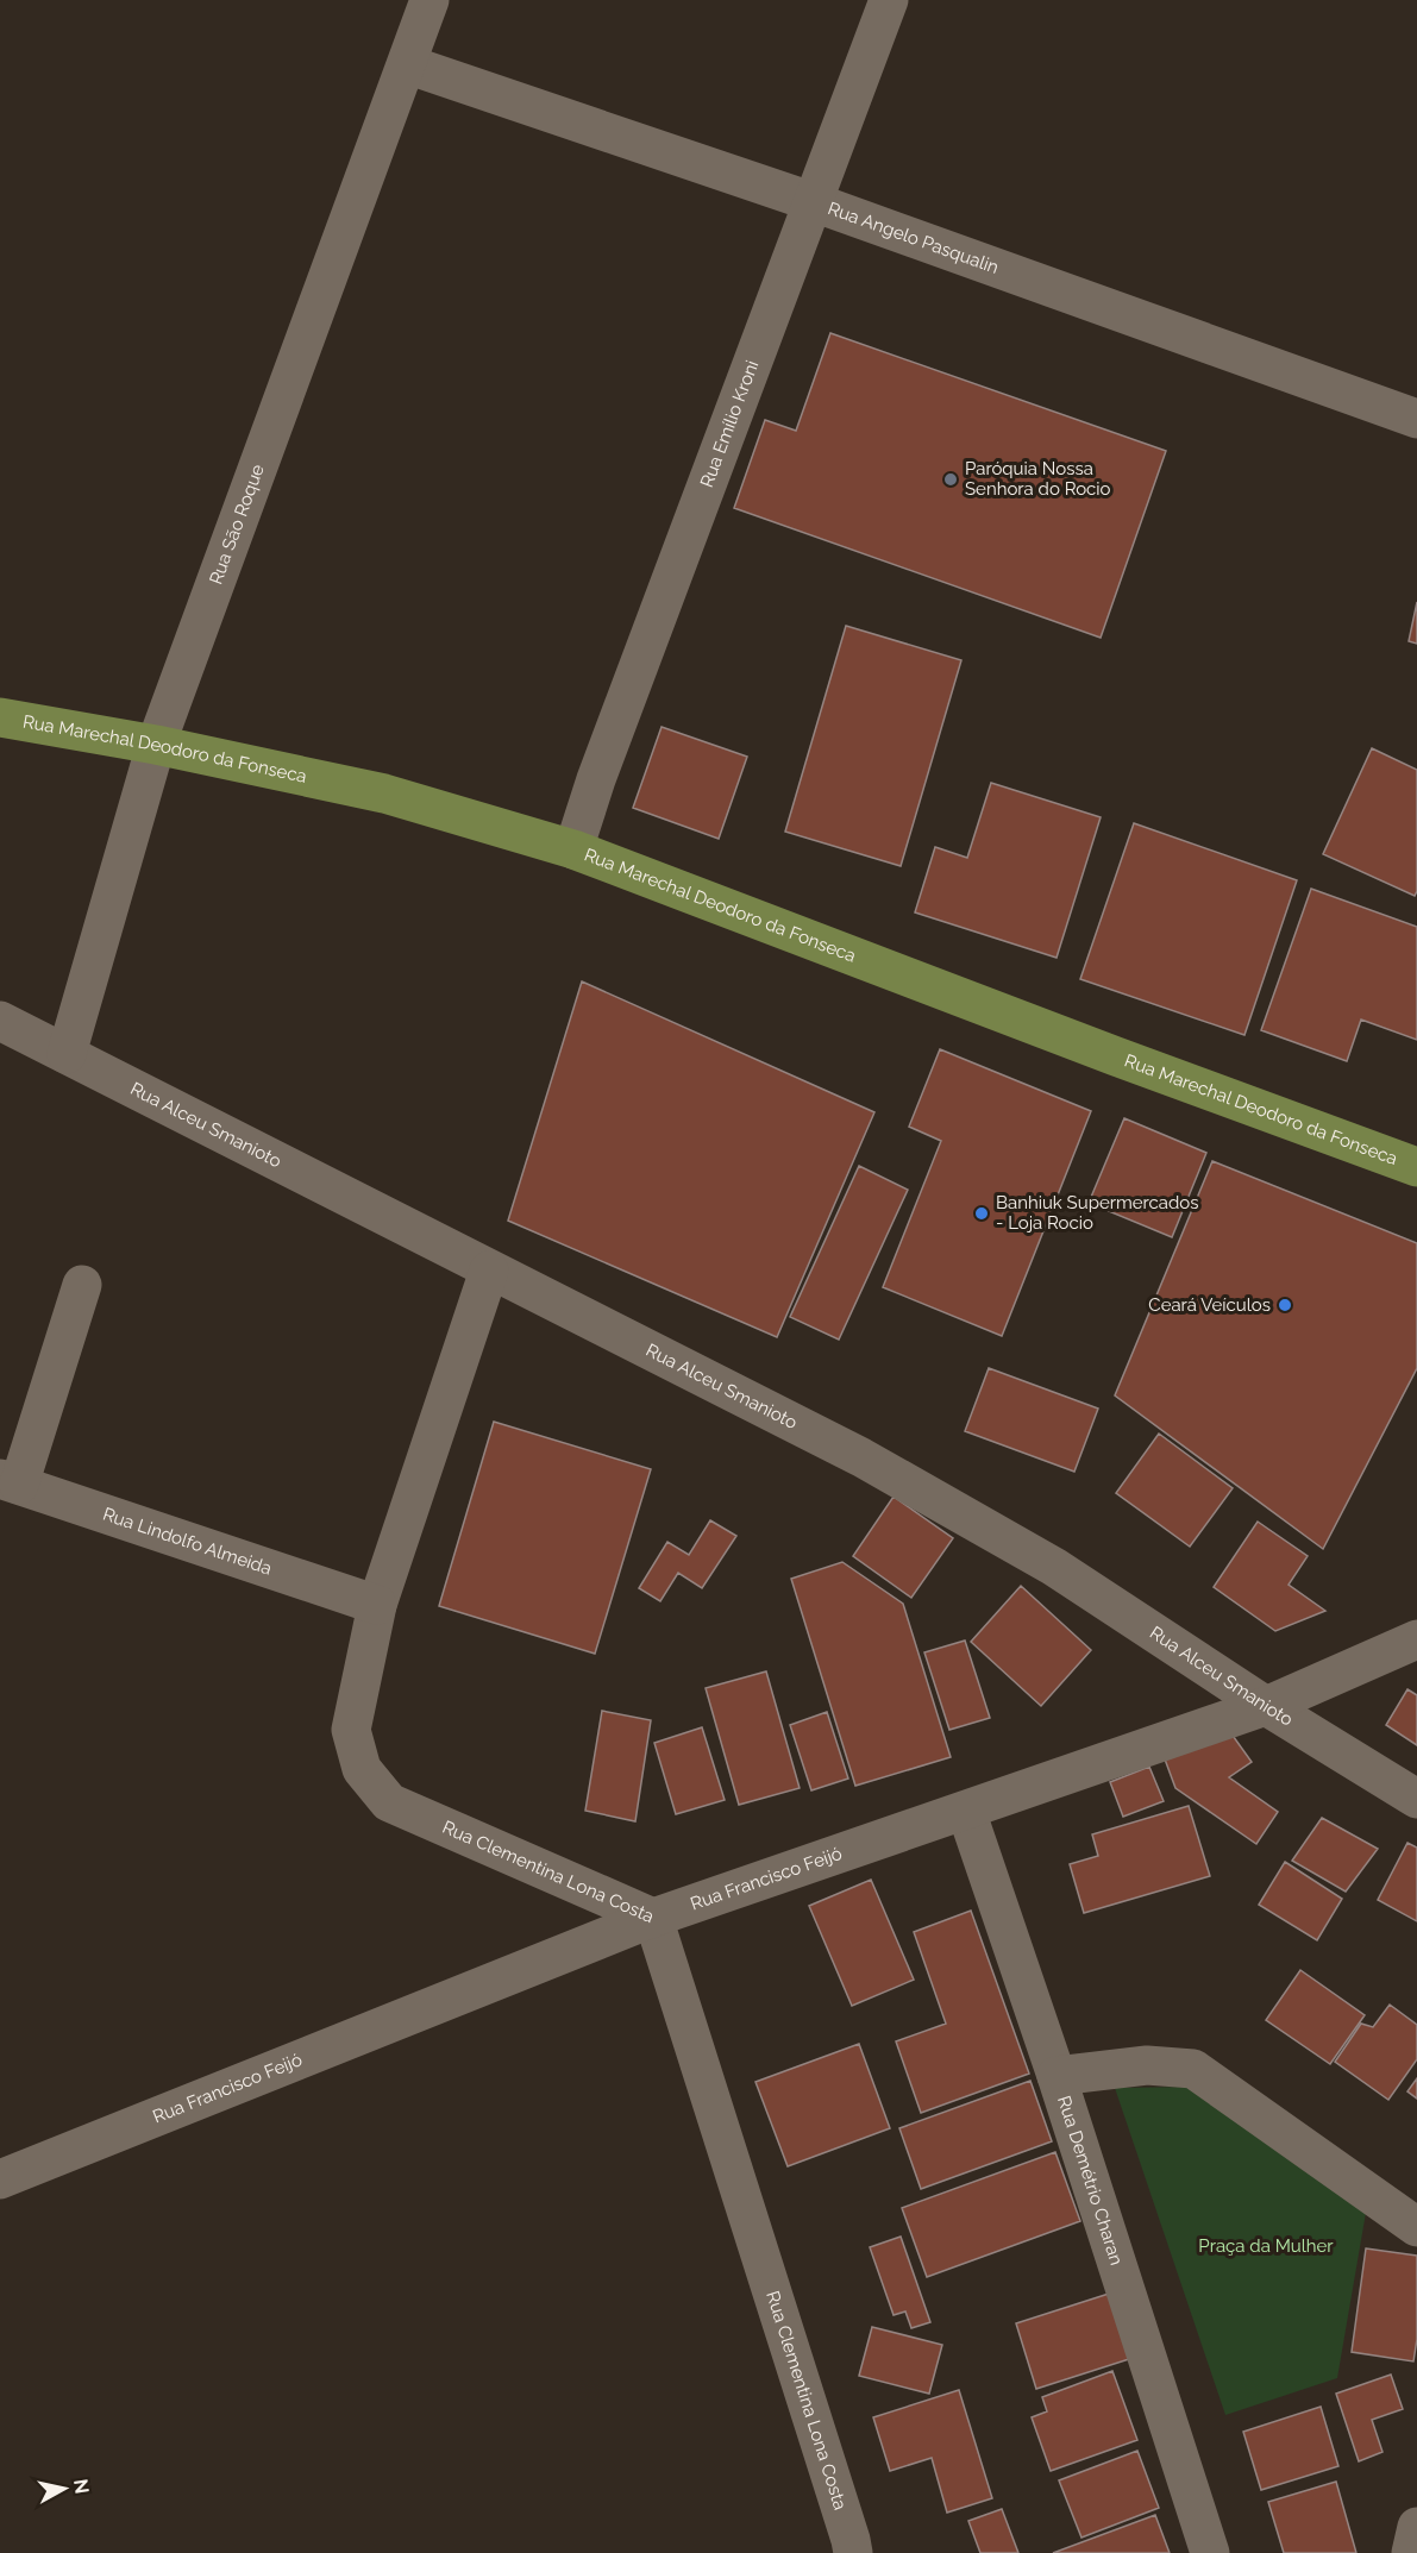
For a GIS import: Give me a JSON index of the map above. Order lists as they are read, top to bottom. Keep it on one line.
{"streets":{"main road":["Rua Marechal Deodoro da Fonseca"],"street":["Rua Angelo Pasqualin","Rua Emílio Kroni","Rua São Roque","Rua Alceu Smanioto","Rua Lindolfo Almeida","Rua Clementina Lona Costa","Rua Francisco Feijó","Rua Demétrio Charan"]},"crossings":[["Rua Angelo Pasqualin","Rua Emílio Kroni"],["Rua Angelo Pasqualin","Rua São Roque"],["Rua Emílio Kroni","Rua Marechal Deodoro da Fonseca"],["Rua São Roque","Rua Marechal Deodoro da Fonseca"],["Rua São Roque","Rua Alceu Smanioto"],["Rua Alceu Smanioto","Rua Clementina Lona Costa"],["Rua Alceu Smanioto","Rua Francisco Feijó"],["Rua Lindolfo Almeida","Rua Clementina Lona Costa"],["Rua Clementina Lona Costa","Rua Francisco Feijó"],["Rua Francisco Feijó","Rua Demétrio Charan"]],"parks":["Praça da Mulher"],"places":["Paróquia Nossa Senhora do Rocio","Banhiuk Supermercados - Loja Rocio","Ceará Veículos"],"north":"right"}
